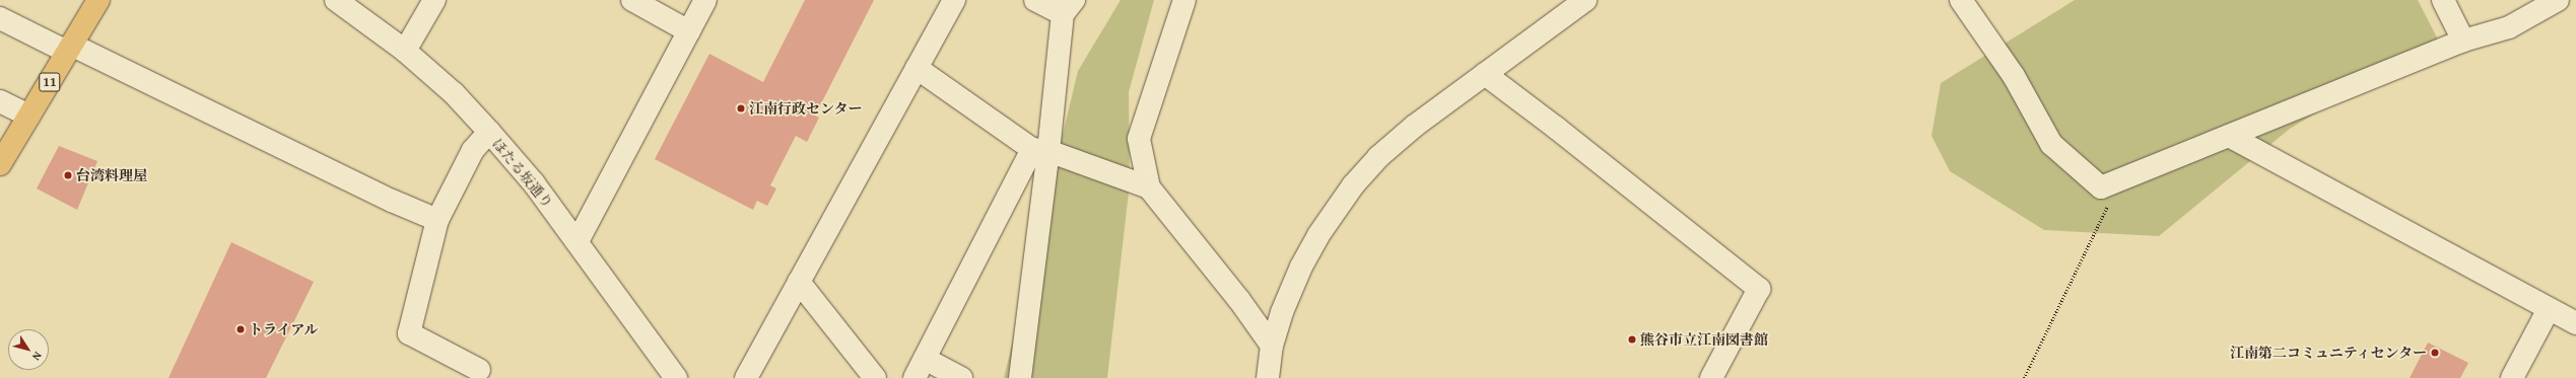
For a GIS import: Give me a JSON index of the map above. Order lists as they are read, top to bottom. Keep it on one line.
{"streets":{"main road":["11"],"street":["ほたる坂通り"]},"places":["江南行政センター","台湾料理屋","トライアル","熊谷市立江南図書館","江南第二コミュニティセンター"],"north":"bottom right"}
